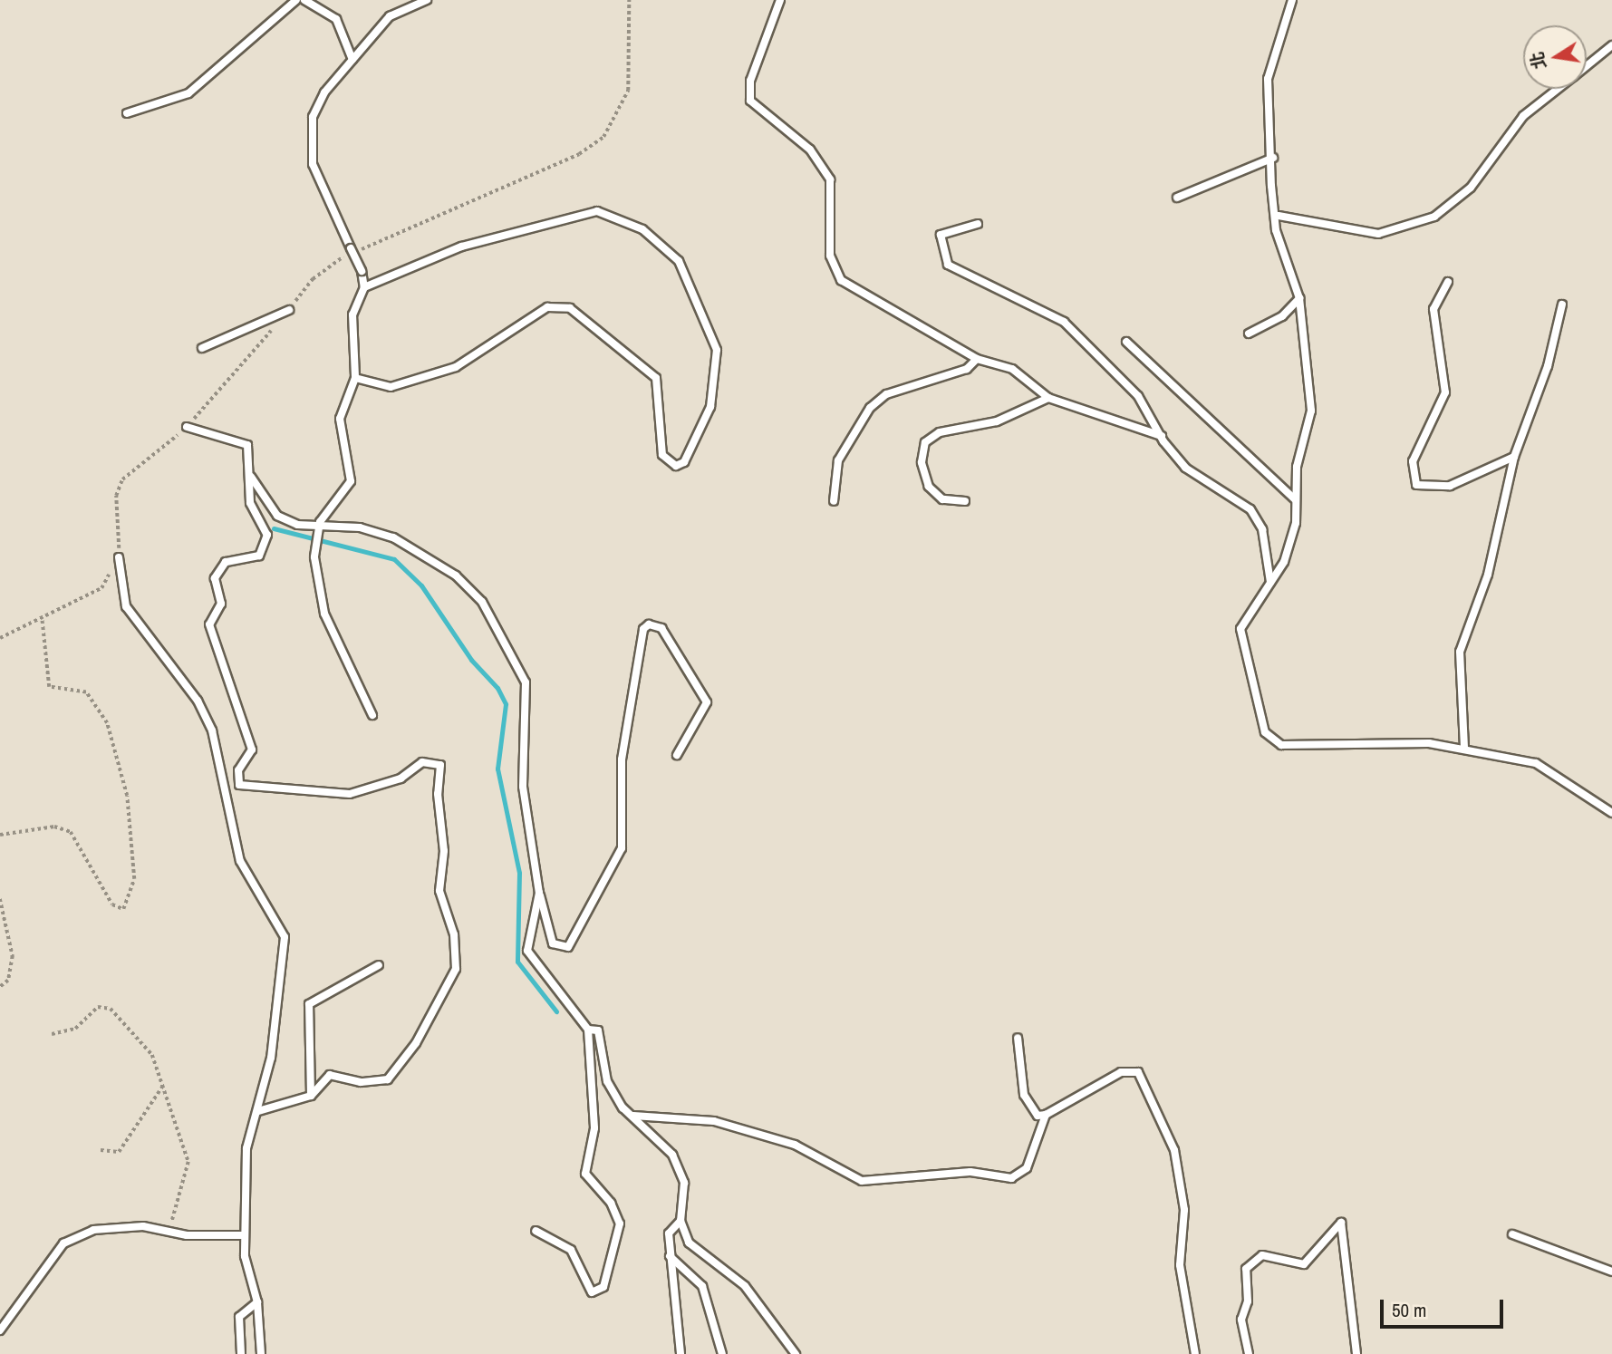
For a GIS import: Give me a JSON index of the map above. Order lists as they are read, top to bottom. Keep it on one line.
{"scale_bar":"50 m","north":"left"}
